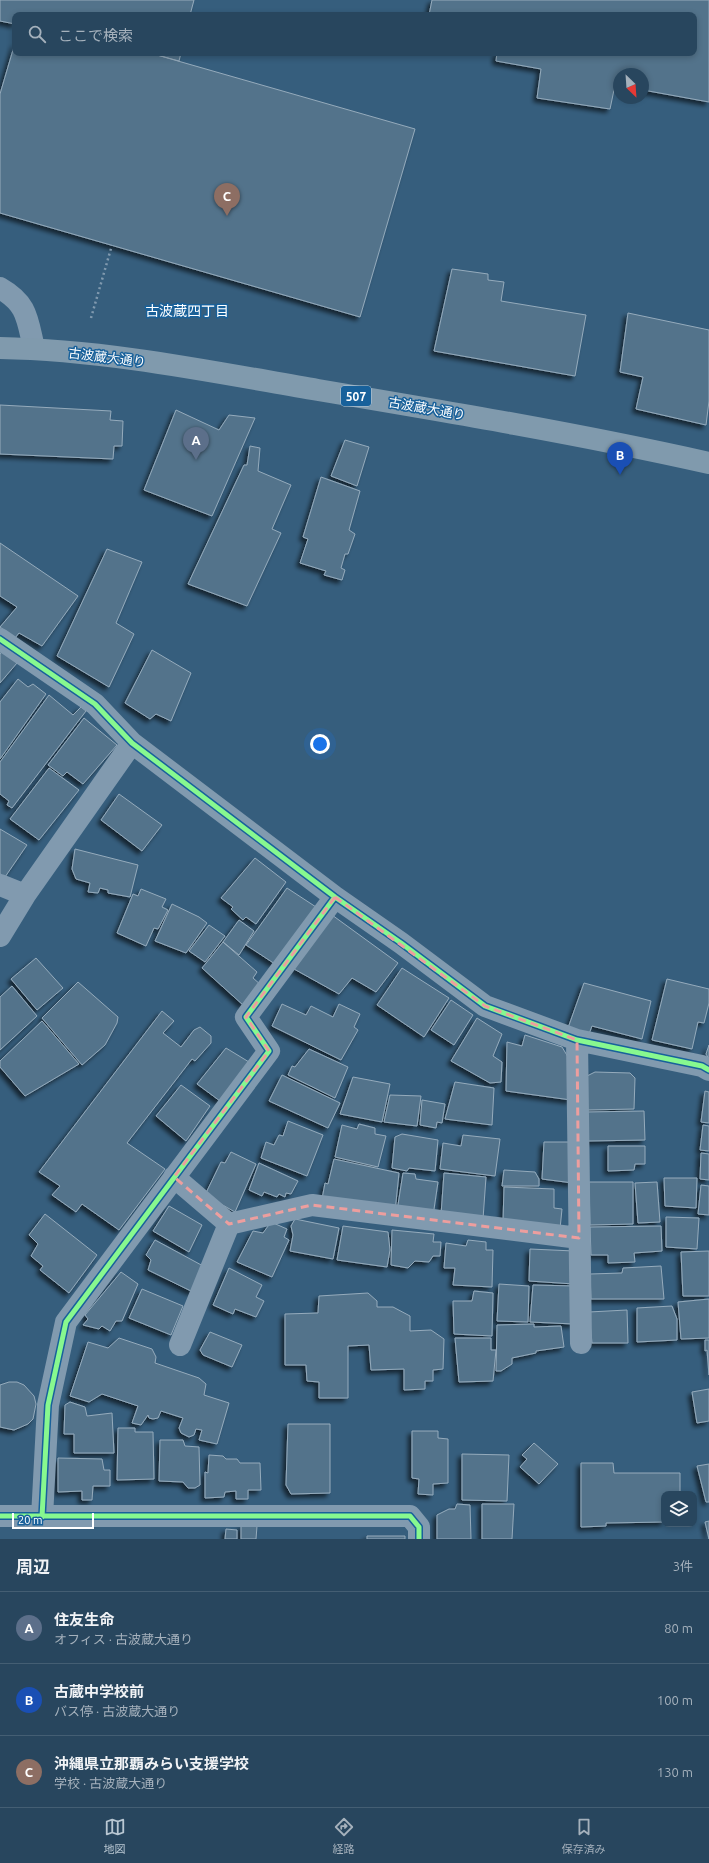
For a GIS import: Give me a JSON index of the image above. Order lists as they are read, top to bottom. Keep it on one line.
{"streets":{"highway":["古波蔵大通り","507"]},"districts":["古波蔵四丁目"],"scale_bar":"20 m","north":"bottom right","page":{"search":"ここで検索","pins":["C","A","B"],"scale":"20 m","heading":["周辺","3件"],"list":[{"mark":"A","name":"住友生命","note":"オフィス · 古波蔵大通り","value":"80 m"},{"mark":"B","name":"古蔵中学校前","note":"バス停 · 古波蔵大通り","value":"100 m"},{"mark":"C","name":"沖縄県立那覇みらい支援学校","note":"学校 · 古波蔵大通り","value":"130 m"}],"nav":["地図","経路","保存済み"]}}
